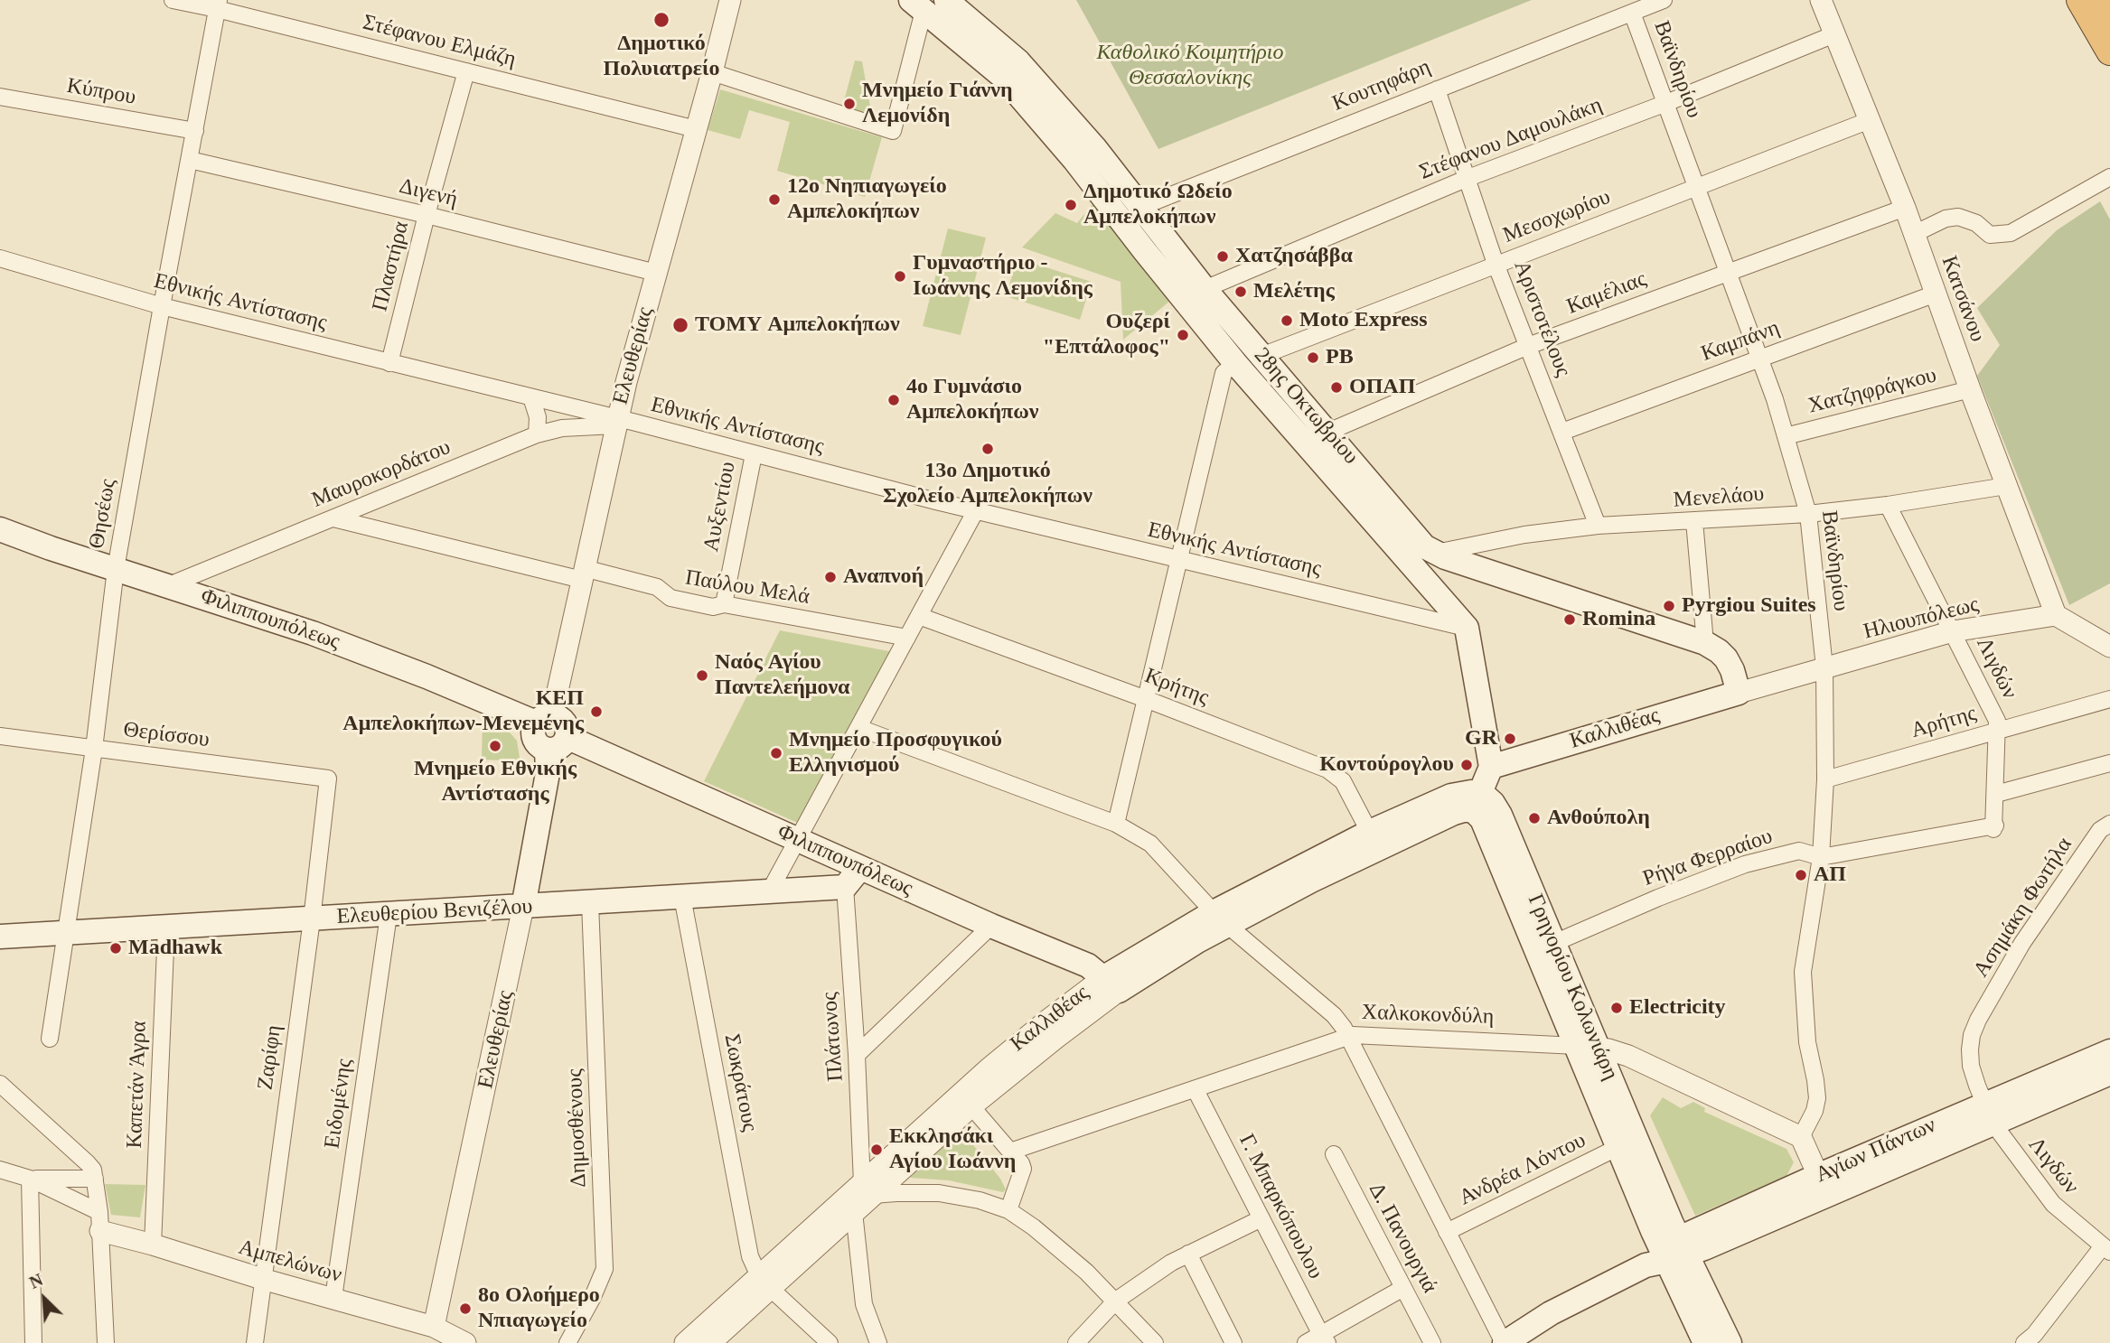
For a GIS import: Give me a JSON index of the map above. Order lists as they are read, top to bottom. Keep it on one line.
{"streets":{"main road":["Ελευθερίας","28ης Οκτωβρίου","Φιλιππουπόλεως","Καλλιθέας","Ελευθερίου Βενιζέλου","Γρηγορίου Κολωνιάρη","Αγίων Πάντων"],"street":["Στέφανου Ελμάζη","Βαϊνδηρίου","Κουτηφάρη","Κύπρου","Στέφανου Δαμουλάκη","Διγενή","Μεσοχωρίου","Πλαστήρα","Καμέλιας","Κατσάνου","Εθνικής Αντίστασης","Αριστοτέλους","Καμπάνη","Χατζηφράγκου","Μαυροκορδάτου","Μενελάου","Αυξεντίου","Θησέως","Παύλου Μελά","Ηλιουπόλεως","Λιγδών","Κρήτης","Αρήτης","Θερίσσου","Ρήγα Φερραίου","Ασημάκη Φωτήλα","Χαλκοκονδύλη","Πλάτωνος","Ζαρίφη","Σωκράτους","Καπετάν Άγρα","Ειδομένης","Δημοσθένους","Ανδρέα Λόντου","Γ. Μπαρκόπουλου","Δ. Πανουργιά","Αμπελώνων"]},"crossings":[["Στέφανου Ελμάζη","Πλαστήρα"],["Στέφανου Ελμάζη","Ελευθερίας"],["Στέφανου Ελμάζη","Θησέως"],["Βαϊνδηρίου","Κουτηφάρη"],["Βαϊνδηρίου","Στέφανου Δαμουλάκη"],["Βαϊνδηρίου","Μεσοχωρίου"],["Βαϊνδηρίου","Καμέλιας"],["Βαϊνδηρίου","Καμπάνη"],["Βαϊνδηρίου","Χατζηφράγκου"],["Βαϊνδηρίου","Μενελάου"],["Βαϊνδηρίου","Ηλιουπόλεως"],["Βαϊνδηρίου","Αρήτης"],["Βαϊνδηρίου","Ρήγα Φερραίου"],["Βαϊνδηρίου","Χαλκοκονδύλη"],["Κουτηφάρη","Αριστοτέλους"],["Κουτηφάρη","28ης Οκτωβρίου"],["Κύπρου","Θησέως"],["Στέφανου Δαμουλάκη","Κατσάνου"],["Στέφανου Δαμουλάκη","Αριστοτέλους"],["Στέφανου Δαμουλάκη","28ης Οκτωβρίου"],["Διγενή","Πλαστήρα"],["Διγενή","Ελευθερίας"],["Διγενή","Θησέως"],["Μεσοχωρίου","Κατσάνου"],["Μεσοχωρίου","Αριστοτέλους"],["Μεσοχωρίου","28ης Οκτωβρίου"],["Πλαστήρα","Εθνικής Αντίστασης"],["Καμέλιας","Κατσάνου"],["Καμέλιας","Αριστοτέλους"],["Καμέλιας","28ης Οκτωβρίου"],["Κατσάνου","Καμπάνη"],["Κατσάνου","Χατζηφράγκου"],["Κατσάνου","Μενελάου"],["Κατσάνου","Ηλιουπόλεως"],["Εθνικής Αντίστασης","Ελευθερίας"],["Εθνικής Αντίστασης","28ης Οκτωβρίου"],["Εθνικής Αντίστασης","Μαυροκορδάτου"],["Εθνικής Αντίστασης","Αυξεντίου"],["Εθνικής Αντίστασης","Θησέως"],["Αριστοτέλους","Καμπάνη"],["Αριστοτέλους","Μενελάου"],["Ελευθερίας","Μαυροκορδάτου"],["Ελευθερίας","Παύλου Μελά"],["Ελευθερίας","Φιλιππουπόλεως"],["Ελευθερίας","Ελευθερίου Βενιζέλου"],["Ελευθερίας","Αμπελώνων"],["28ης Οκτωβρίου","Μενελάου"],["28ης Οκτωβρίου","Ηλιουπόλεως"],["28ης Οκτωβρίου","Καλλιθέας"],["Μαυροκορδάτου","Παύλου Μελά"],["Μαυροκορδάτου","Φιλιππουπόλεως"],["Μενελάου","Λιγδών"],["Αυξεντίου","Παύλου Μελά"],["Θησέως","Φιλιππουπόλεως"],["Θησέως","Θερίσσου"],["Θησέως","Ελευθερίου Βενιζέλου"],["Ηλιουπόλεως","Λιγδών"],["Ηλιουπόλεως","Καλλιθέας"],["Φιλιππουπόλεως","Καλλιθέας"],["Λιγδών","Αρήτης"],["Λιγδών","Ρήγα Φερραίου"],["Λιγδών","Ασημάκη Φωτήλα"],["Λιγδών","Αγίων Πάντων"],["Κρήτης","Καλλιθέας"],["Καλλιθέας","Γρηγορίου Κολωνιάρη"],["Καλλιθέας","Πλάτωνος"],["Καλλιθέας","Σωκράτους"],["Θερίσσου","Ζαρίφη"],["Ρήγα Φερραίου","Γρηγορίου Κολωνιάρη"],["Ελευθερίου Βενιζέλου","Πλάτωνος"],["Ελευθερίου Βενιζέλου","Ζαρίφη"],["Ελευθερίου Βενιζέλου","Σωκράτους"],["Ελευθερίου Βενιζέλου","Καπετάν Άγρα"],["Ελευθερίου Βενιζέλου","Ειδομένης"],["Ελευθερίου Βενιζέλου","Δημοσθένους"],["Γρηγορίου Κολωνιάρη","Χαλκοκονδύλη"],["Γρηγορίου Κολωνιάρη","Αγίων Πάντων"],["Γρηγορίου Κολωνιάρη","Ανδρέα Λόντου"],["Χαλκοκονδύλη","Γ. Μπαρκόπουλου"],["Ζαρίφη","Αμπελώνων"],["Καπετάν Άγρα","Αμπελώνων"],["Ειδομένης","Αμπελώνων"]],"parks":["Καθολικό Κοιμητήριο Θεσσαλονίκης"],"places":["Δημοτικό Πολυιατρείο","Μνημείο Γιάννη Λεμονίδη","12o Νηπιαγωγείο Αμπελοκήπων","Δημοτικό Ωδείο Αμπελοκήπων","Χατζησάββα","Γυμναστήριο - Ιωάννης Λεμονίδης","Μελέτης","Moto Express","ΤΟΜΥ Αμπελοκήπων","Ουζερί \"Επτάλοφος\"","PB","ΟΠΑΠ","4ο Γυμνάσιο Αμπελοκήπων","13o Δημοτικό Σχολείο Αμπελοκήπων","Αναπνοή","Pyrgiou Suites","Romina","Ναός Αγίου Παντελεήμονα","ΚΕΠ Αμπελοκήπων-Μενεμένης","GR","Μνημείο Εθνικής Αντίστασης","Μνημείο Προσφυγικού Ελληνισμού","Κοντούρογλου","Ανθούπολη","ΑΠ","Madhawk","Electricity","Εκκλησάκι Αγίου Ιωάννη","8o Ολοήμερο Νπιαγωγείο"],"north":"top left"}
